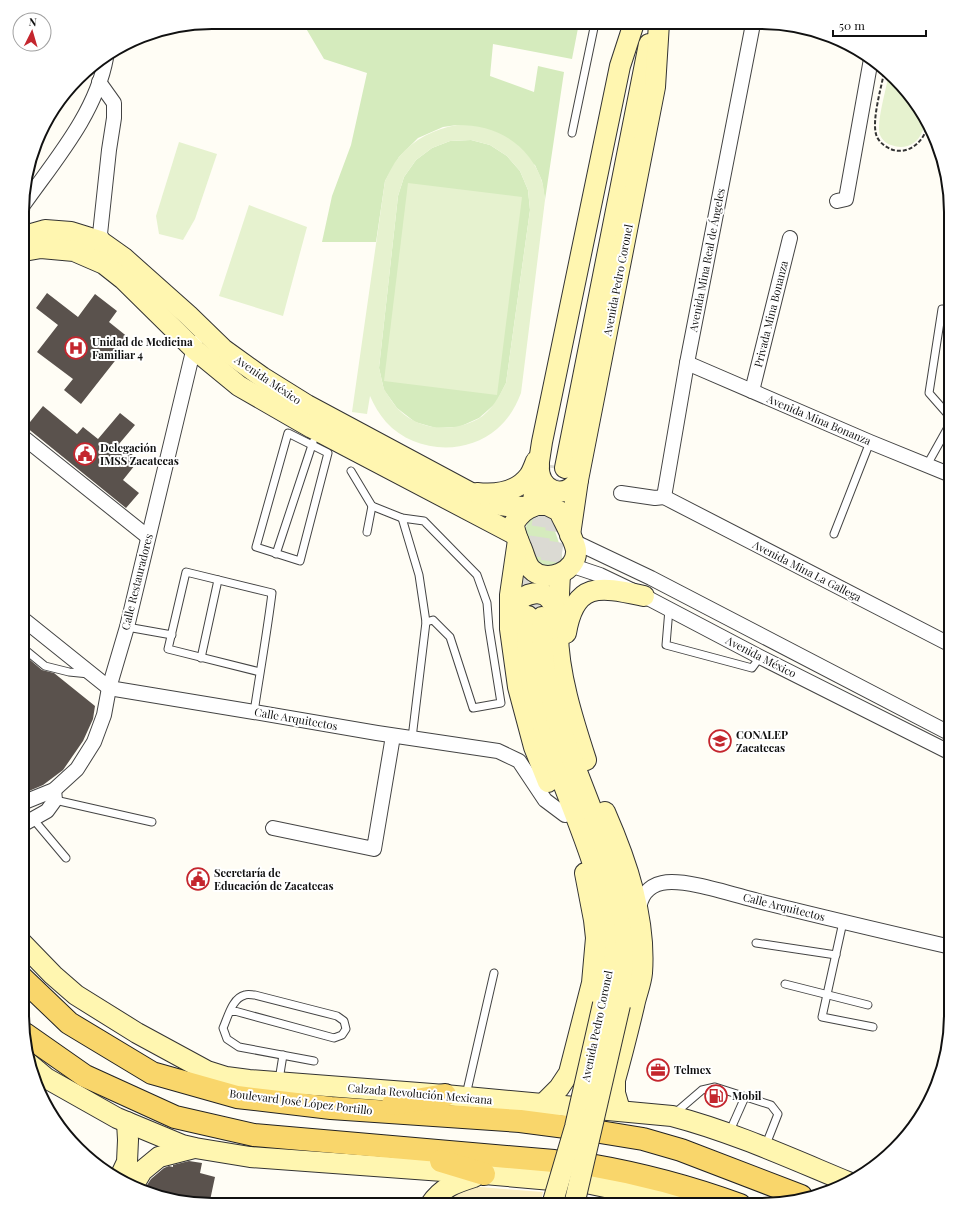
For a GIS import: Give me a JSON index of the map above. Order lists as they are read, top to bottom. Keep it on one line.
{"streets":{"main road":["Boulevard José López Portillo"],"street":["Avenida Mina Real de Ángeles","Avenida Pedro Coronel","Privada Mina Bonanza","Avenida México","Avenida Mina Bonanza","Avenida Mina La Gallega","Calle Restauradores","Calle Arquitectos","Calzada Revolución Mexicana"]},"crossings":[["Avenida Mina Real de Ángeles","Avenida Mina Bonanza"],["Avenida Mina Real de Ángeles","Avenida Mina La Gallega"],["Avenida Pedro Coronel","Avenida México"],["Avenida Pedro Coronel","Calle Arquitectos"],["Privada Mina Bonanza","Avenida Mina Bonanza"],["Avenida México","Calle Restauradores"],["Calle Restauradores","Calle Arquitectos"]],"places":{"hospital":["Unidad de Medicina Familiar 4"],"public building":["Delegación IMSS Zacatecas","Secretaría de Educación de Zacatecas"],"school or university":["CONALEP Zacatecas"],"office":["Telmex"],"fuel station":["Mobil"]},"scale_bar":"50 m","north":"top"}
